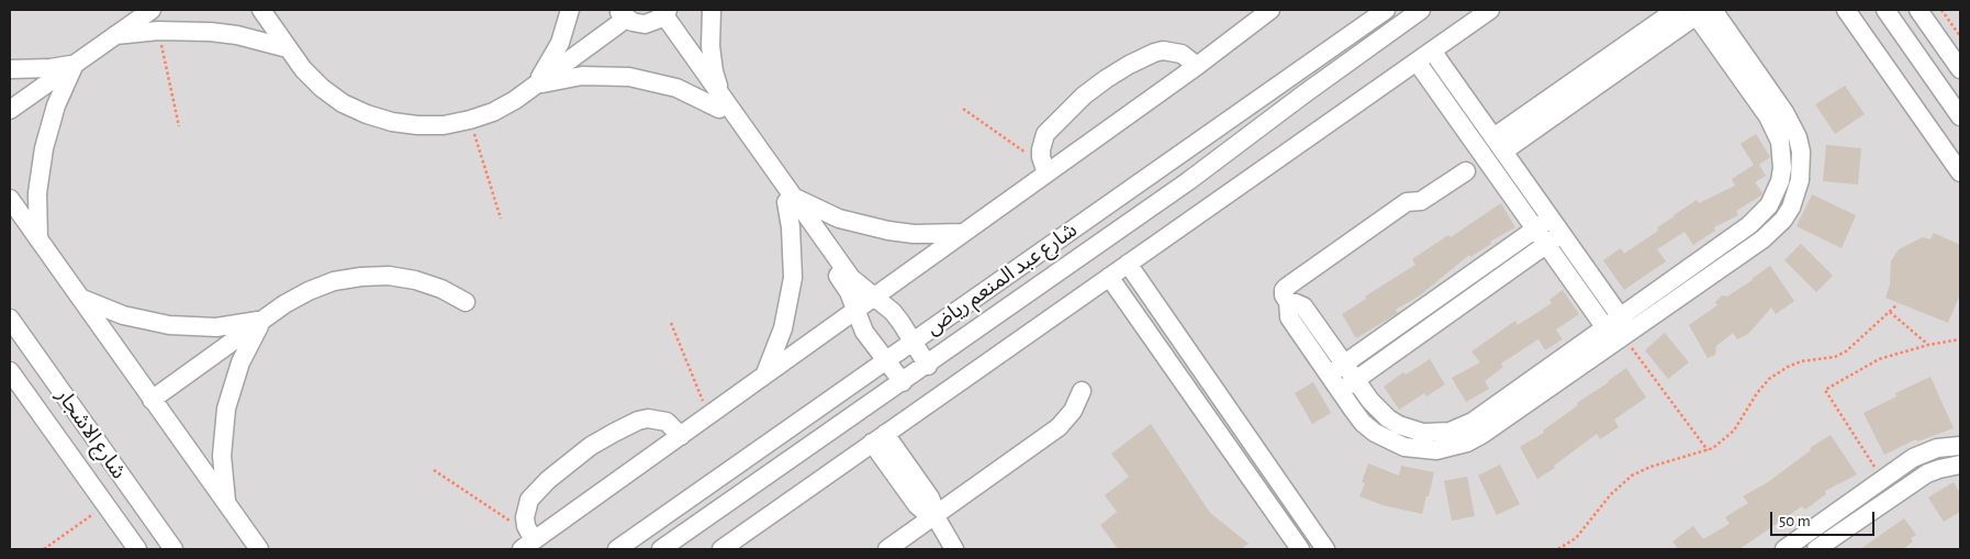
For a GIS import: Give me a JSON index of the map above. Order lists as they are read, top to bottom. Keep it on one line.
{"streets":{"street":["شارع عبد المنعم رياض","شارع الاشجار"]},"scale_bar":"50 m"}
